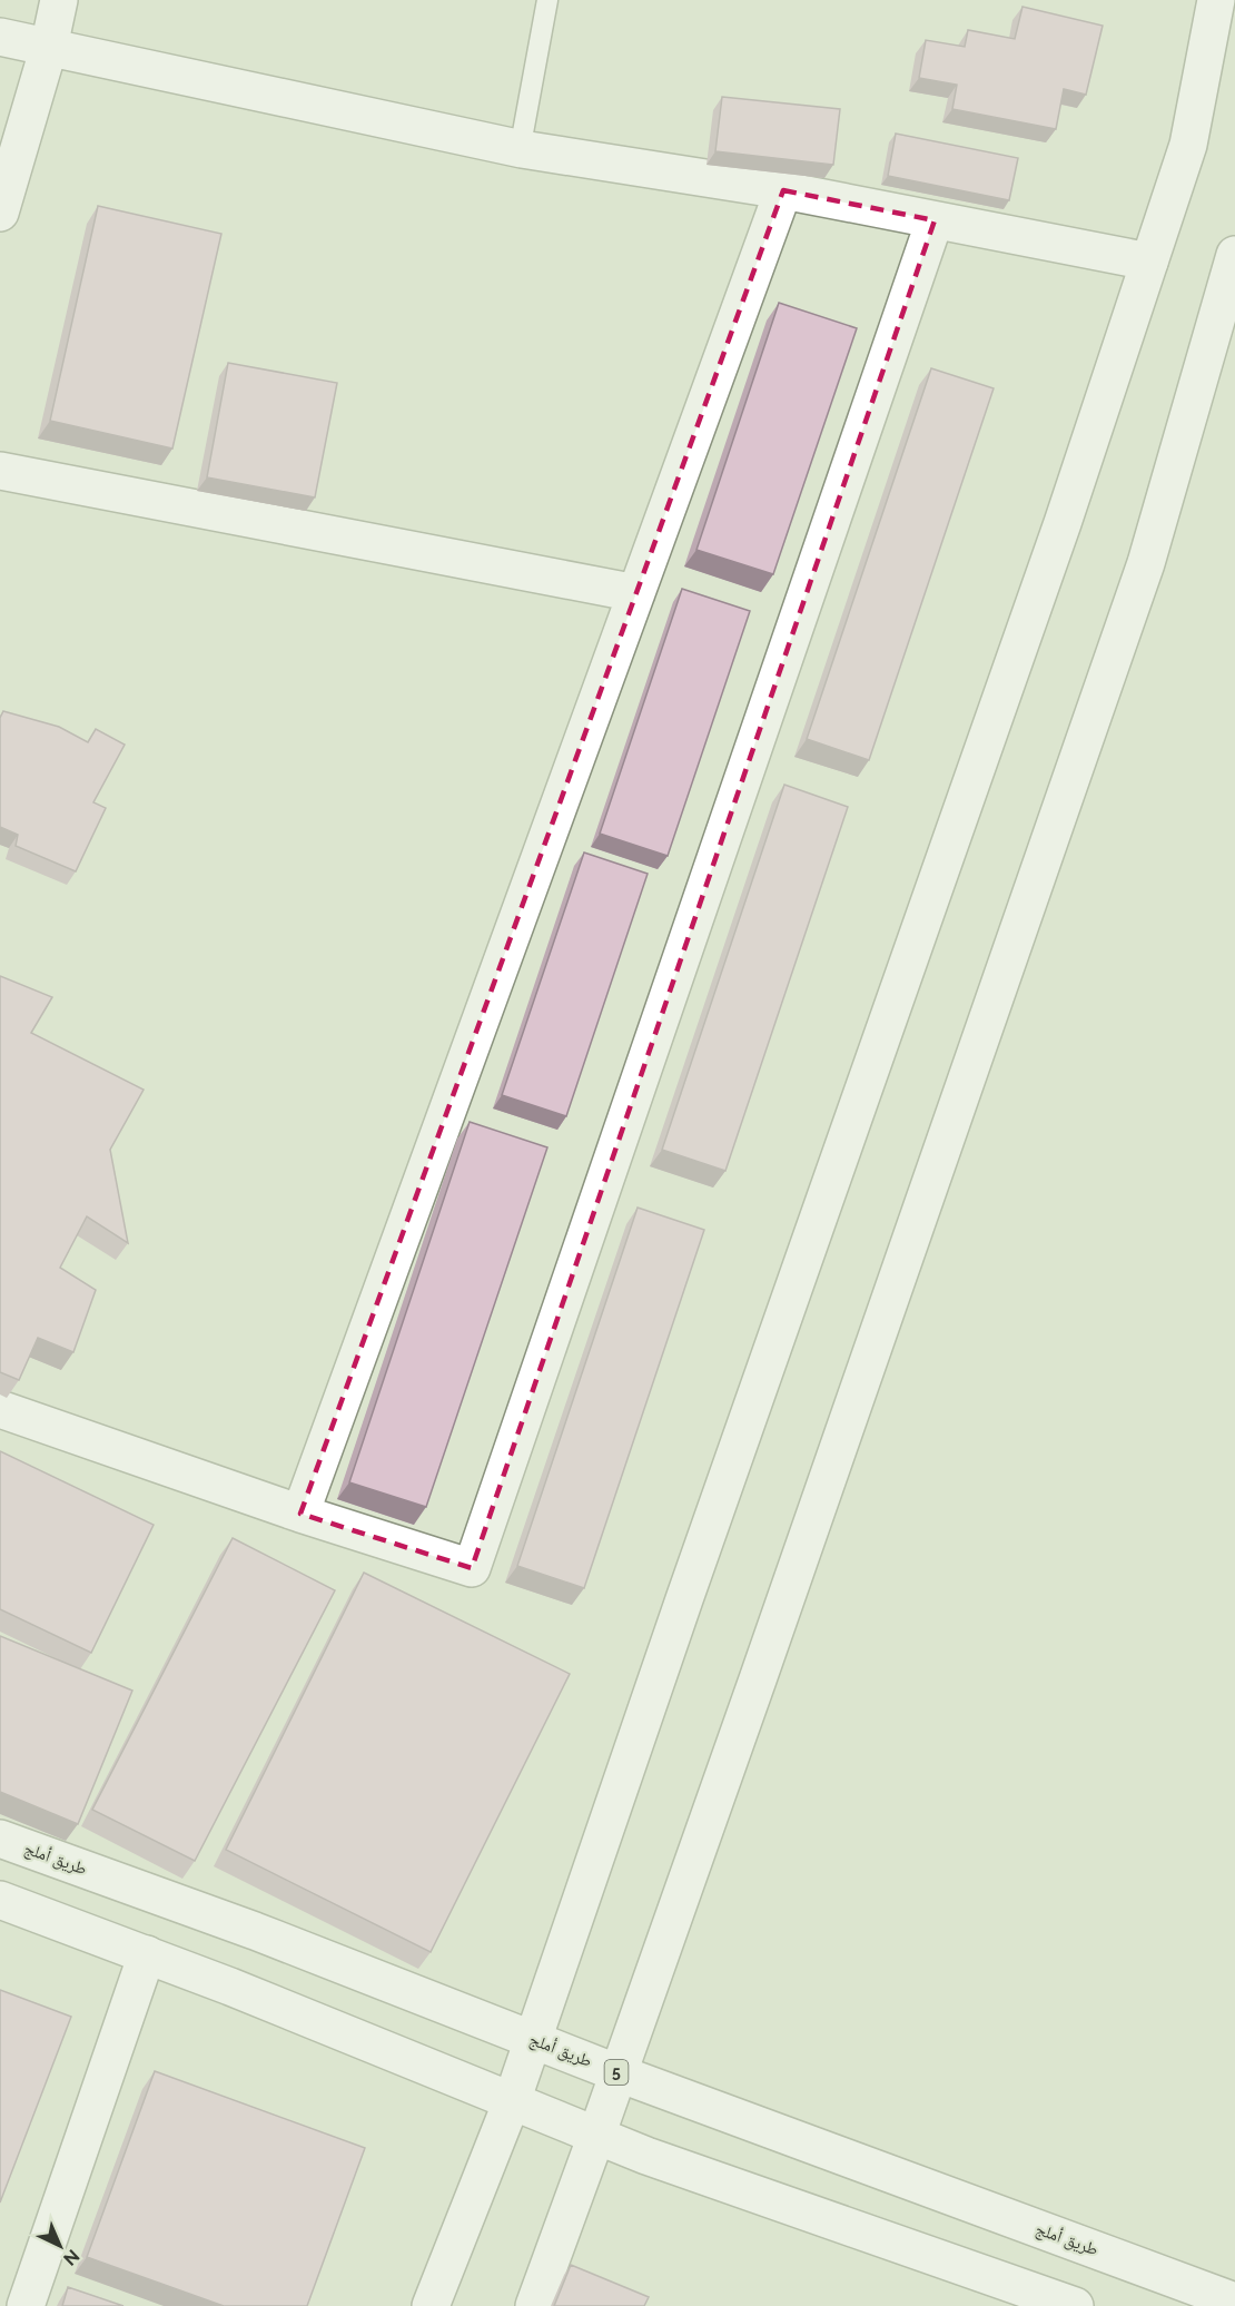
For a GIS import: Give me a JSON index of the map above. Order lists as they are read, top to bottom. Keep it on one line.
{"streets":{"main road":["طريق أملج","5"]},"north":"bottom right"}
